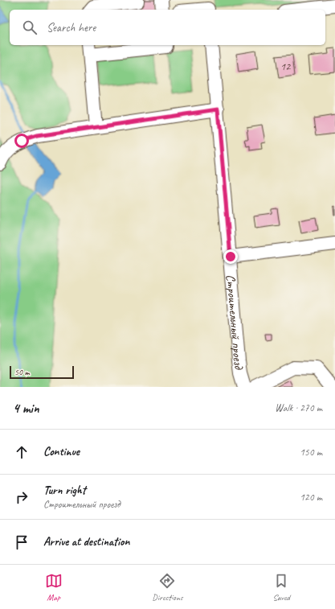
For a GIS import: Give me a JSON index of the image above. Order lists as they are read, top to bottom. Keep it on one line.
{"streets":{"street":["Строительный проезд"]},"house_numbers":["12"],"scale_bar":"50 m","page":{"search":"Search here","scale":"50 m","heading":["4 min","Walk · 270 m"],"list":[["Continue","150 m"],["Turn right","Строительный проезд","120 m"],"Arrive at destination"],"nav":["Map","Directions","Saved"]}}
